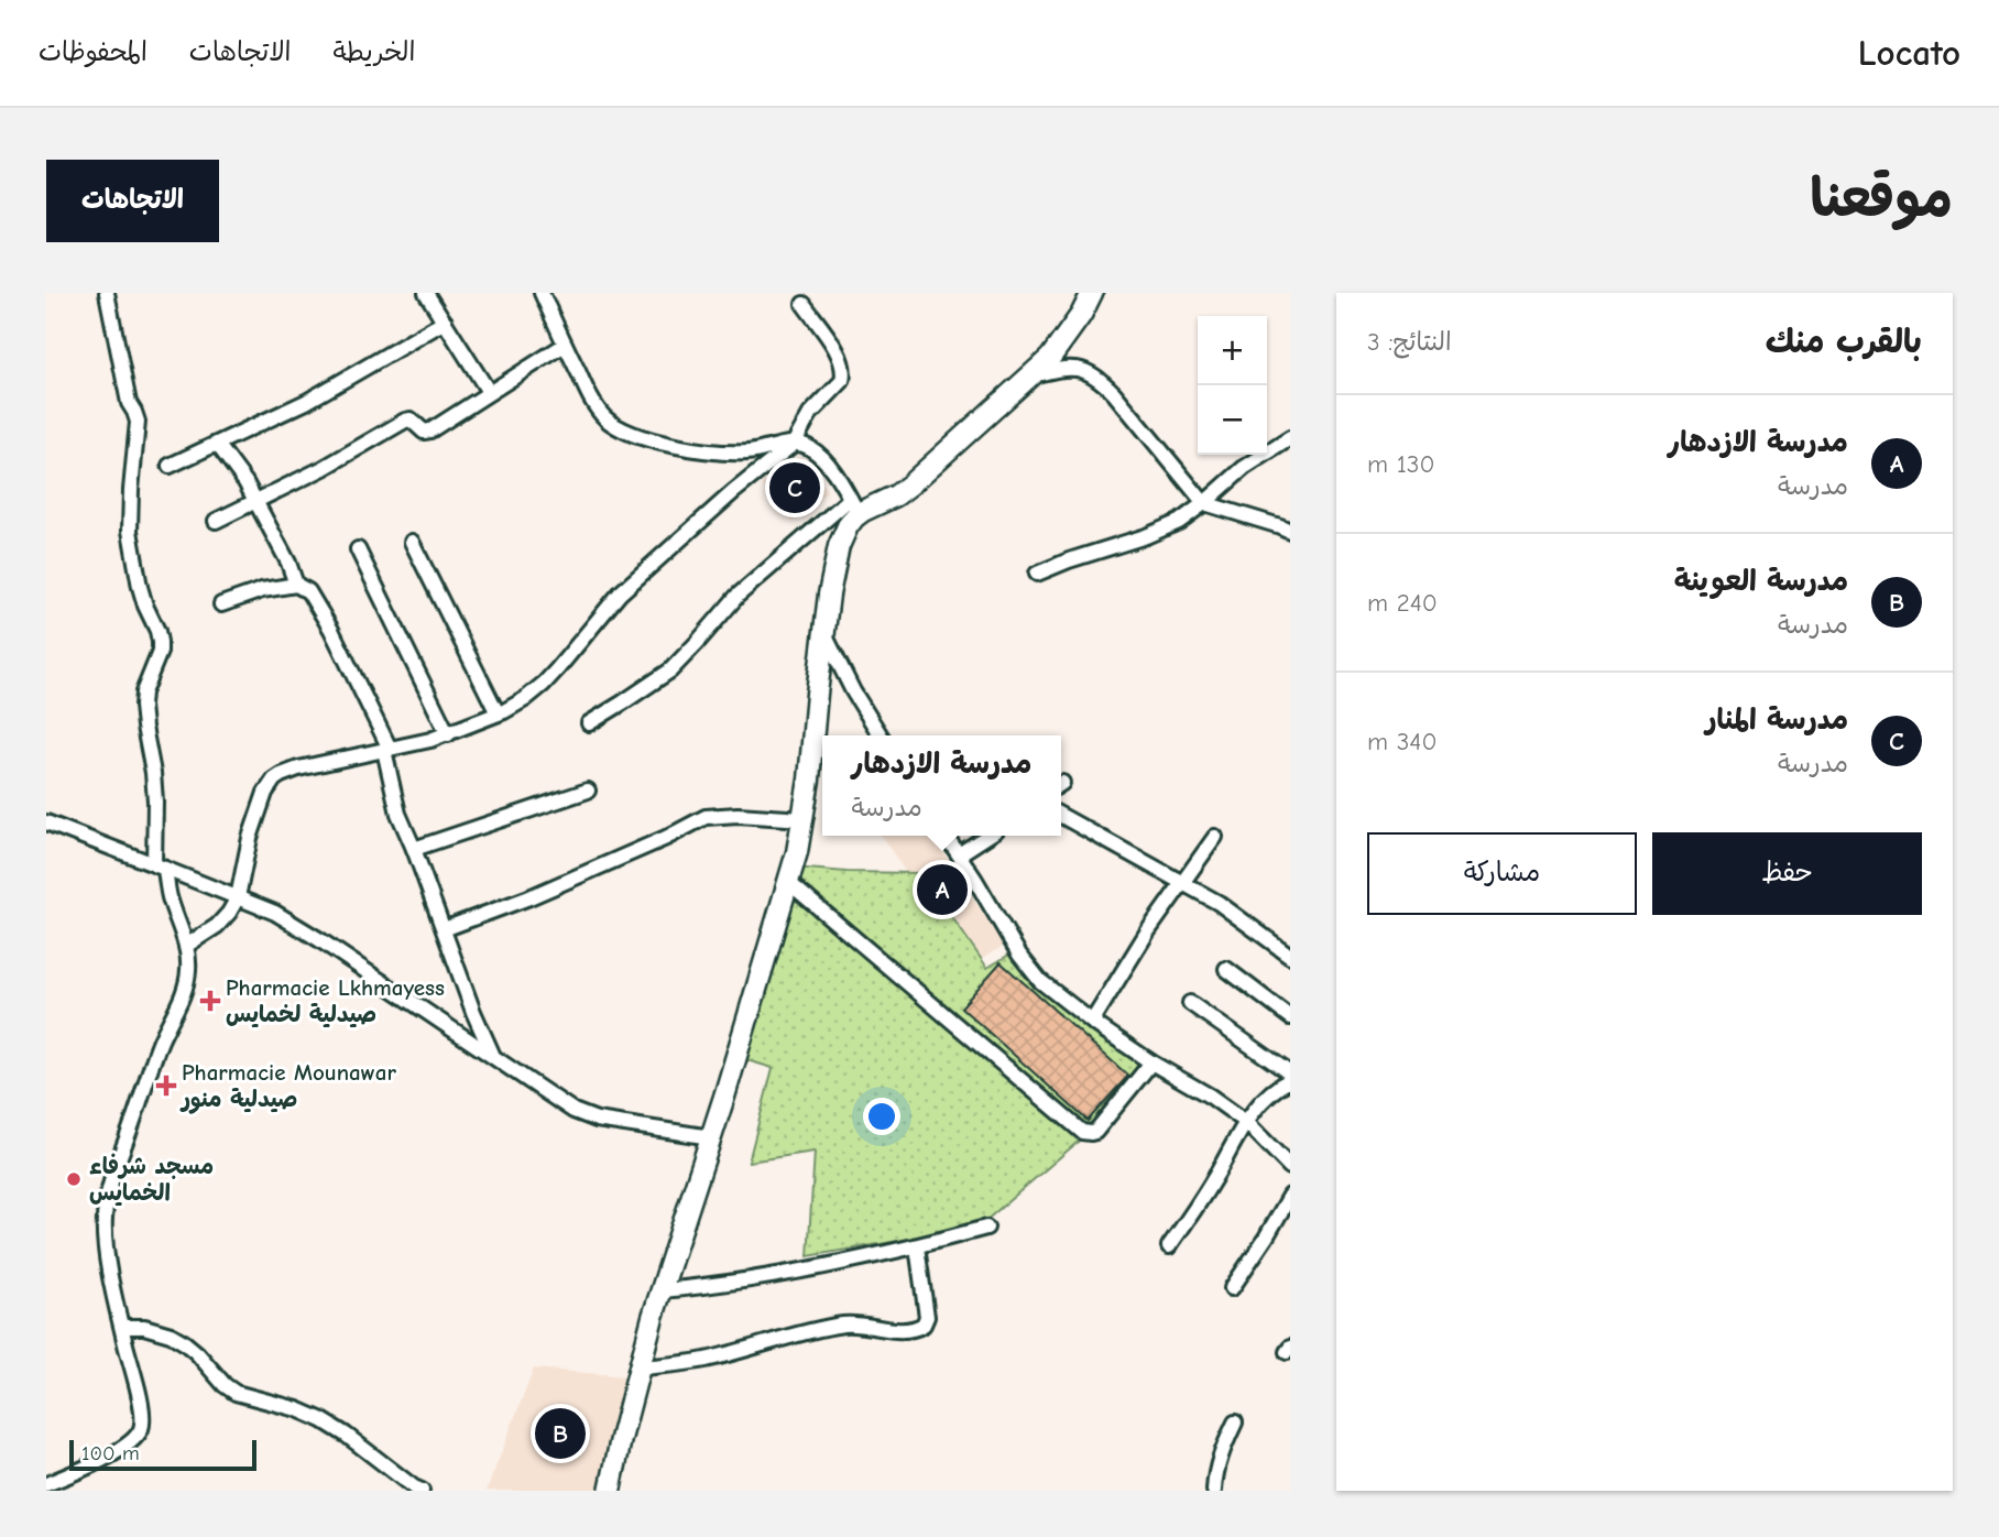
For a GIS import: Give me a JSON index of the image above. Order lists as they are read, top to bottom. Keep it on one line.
{"places":{"health":["Pharmacie Lkhmayess صيدلية لخمايس","Pharmacie Mounawar صيدلية منور"],"other":["مسجد شرفاء الخمايس"]},"scale_bar":"100 m","page":{"header":"Locato","nav":["الخريطة","الاتجاهات","المحفوظات"],"title":"موقعنا","buttons":["الاتجاهات",["حفظ","مشاركة"]],"heading":["بالقرب منك","النتائج: 3"],"map_buttons":["+","−"],"list":[{"mark":"A","name":"مدرسة الازدهار","note":"مدرسة","value":"130 m"},{"mark":"B","name":"مدرسة العوينة","note":"مدرسة","value":"240 m"},{"mark":"C","name":"مدرسة المنار","note":"مدرسة","value":"340 m"}],"pins":["C","A","B"],"popup":["مدرسة الازدهار","مدرسة"],"scale":"100 m"}}
